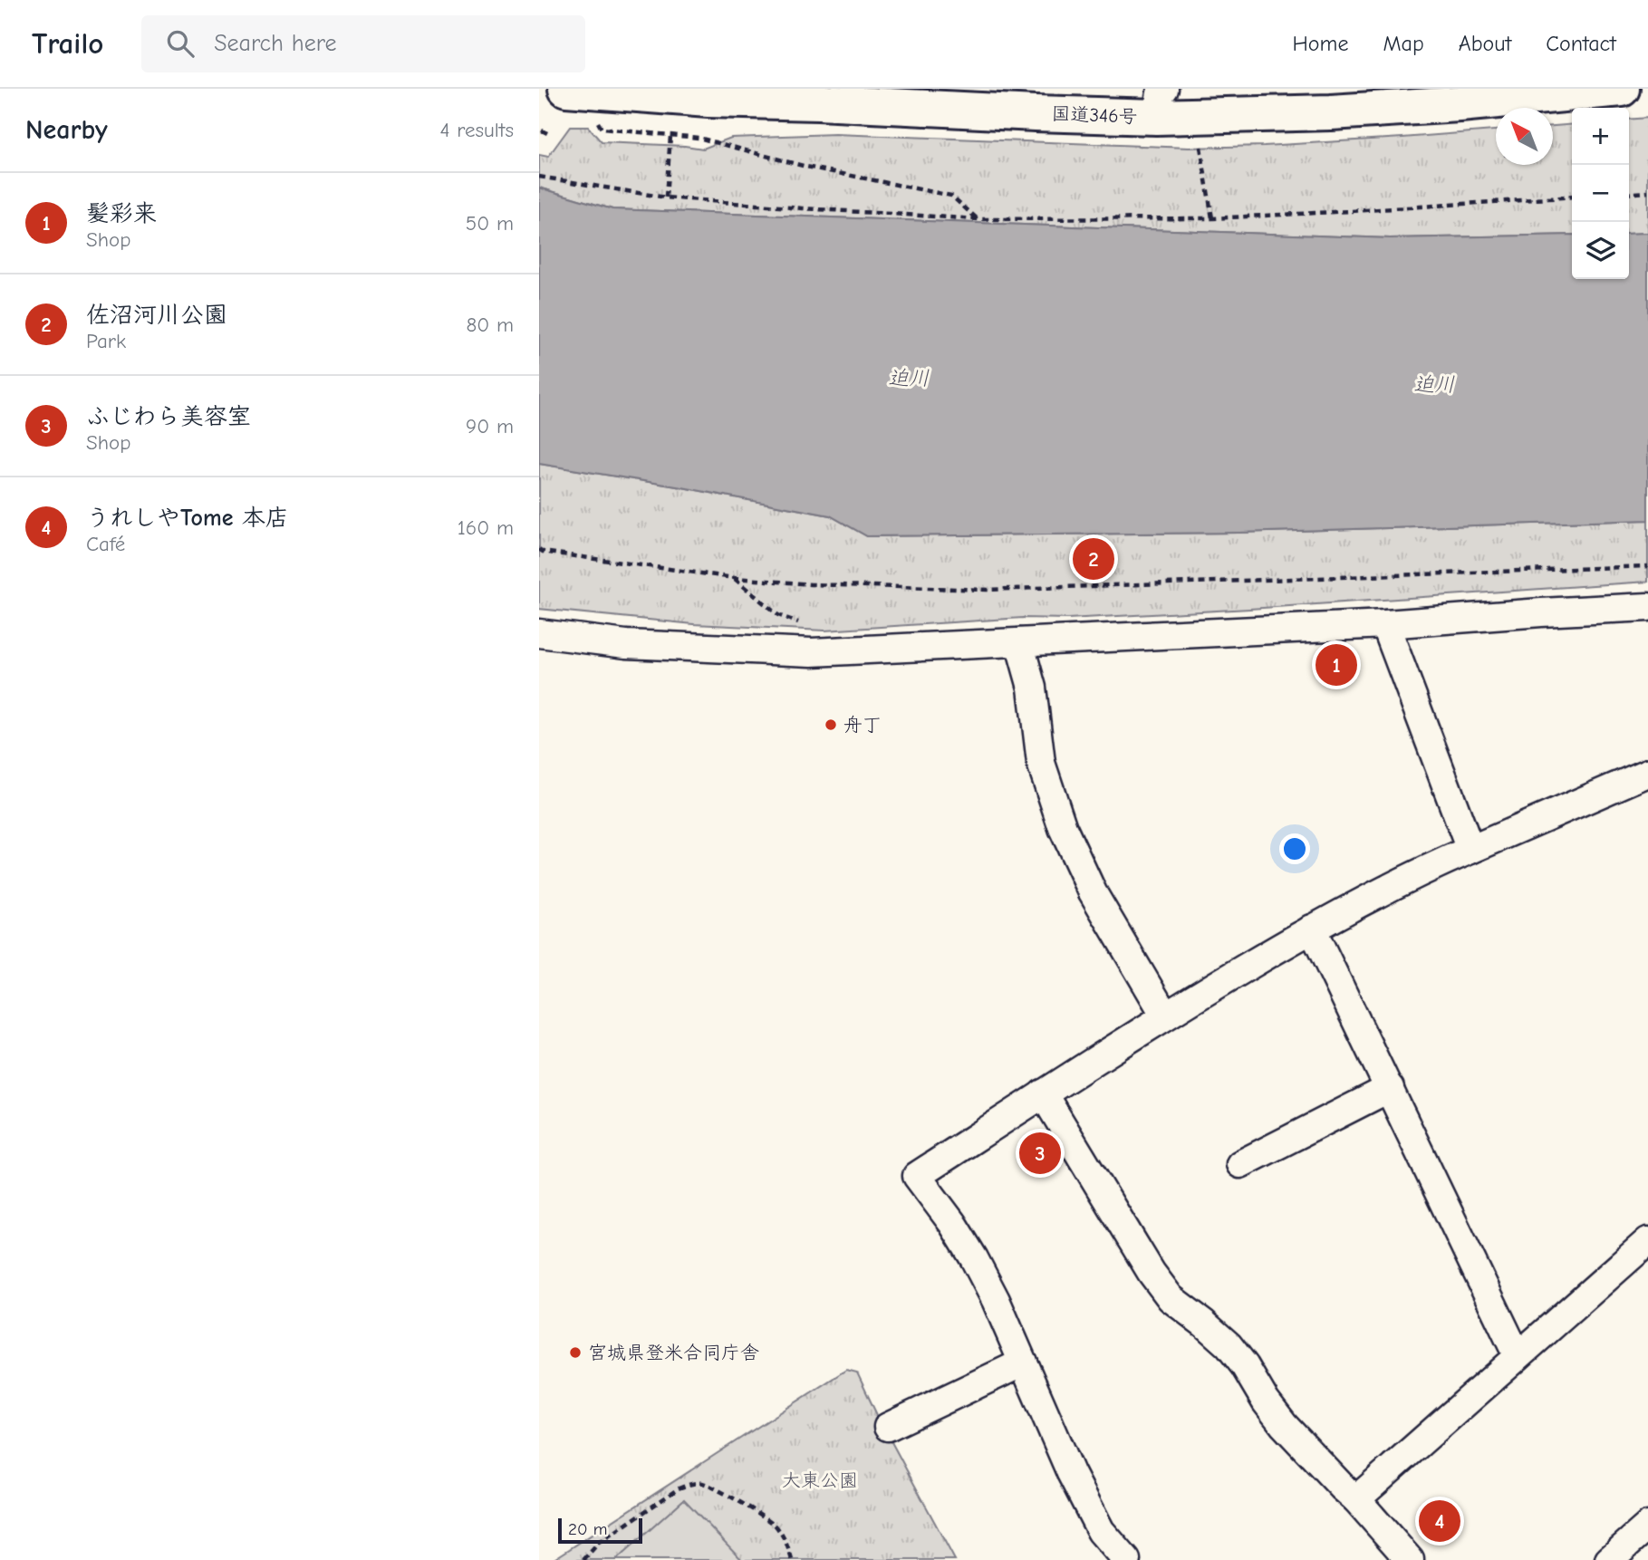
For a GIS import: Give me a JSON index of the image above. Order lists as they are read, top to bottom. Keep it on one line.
{"streets":{"highway":["国道346号"]},"water":["迫川"],"parks":["大東公園"],"places":["舟丁","宮城県登米合同庁舎"],"scale_bar":"20 m","north":"top left","page":{"header":"Trailo","search":"Search here","nav":["Home","Map","About","Contact"],"heading":["Nearby","4 results"],"map_buttons":["+","−"],"list":[{"mark":"1","name":"髪彩来","note":"Shop","value":"50 m"},{"mark":"2","name":"佐沼河川公園","note":"Park","value":"80 m"},{"mark":"3","name":"ふじわら美容室","note":"Shop","value":"90 m"},{"mark":"4","name":"うれしやTome 本店","note":"Café","value":"160 m"}],"pins":["2","1","3","4"],"scale":"20 m"}}
